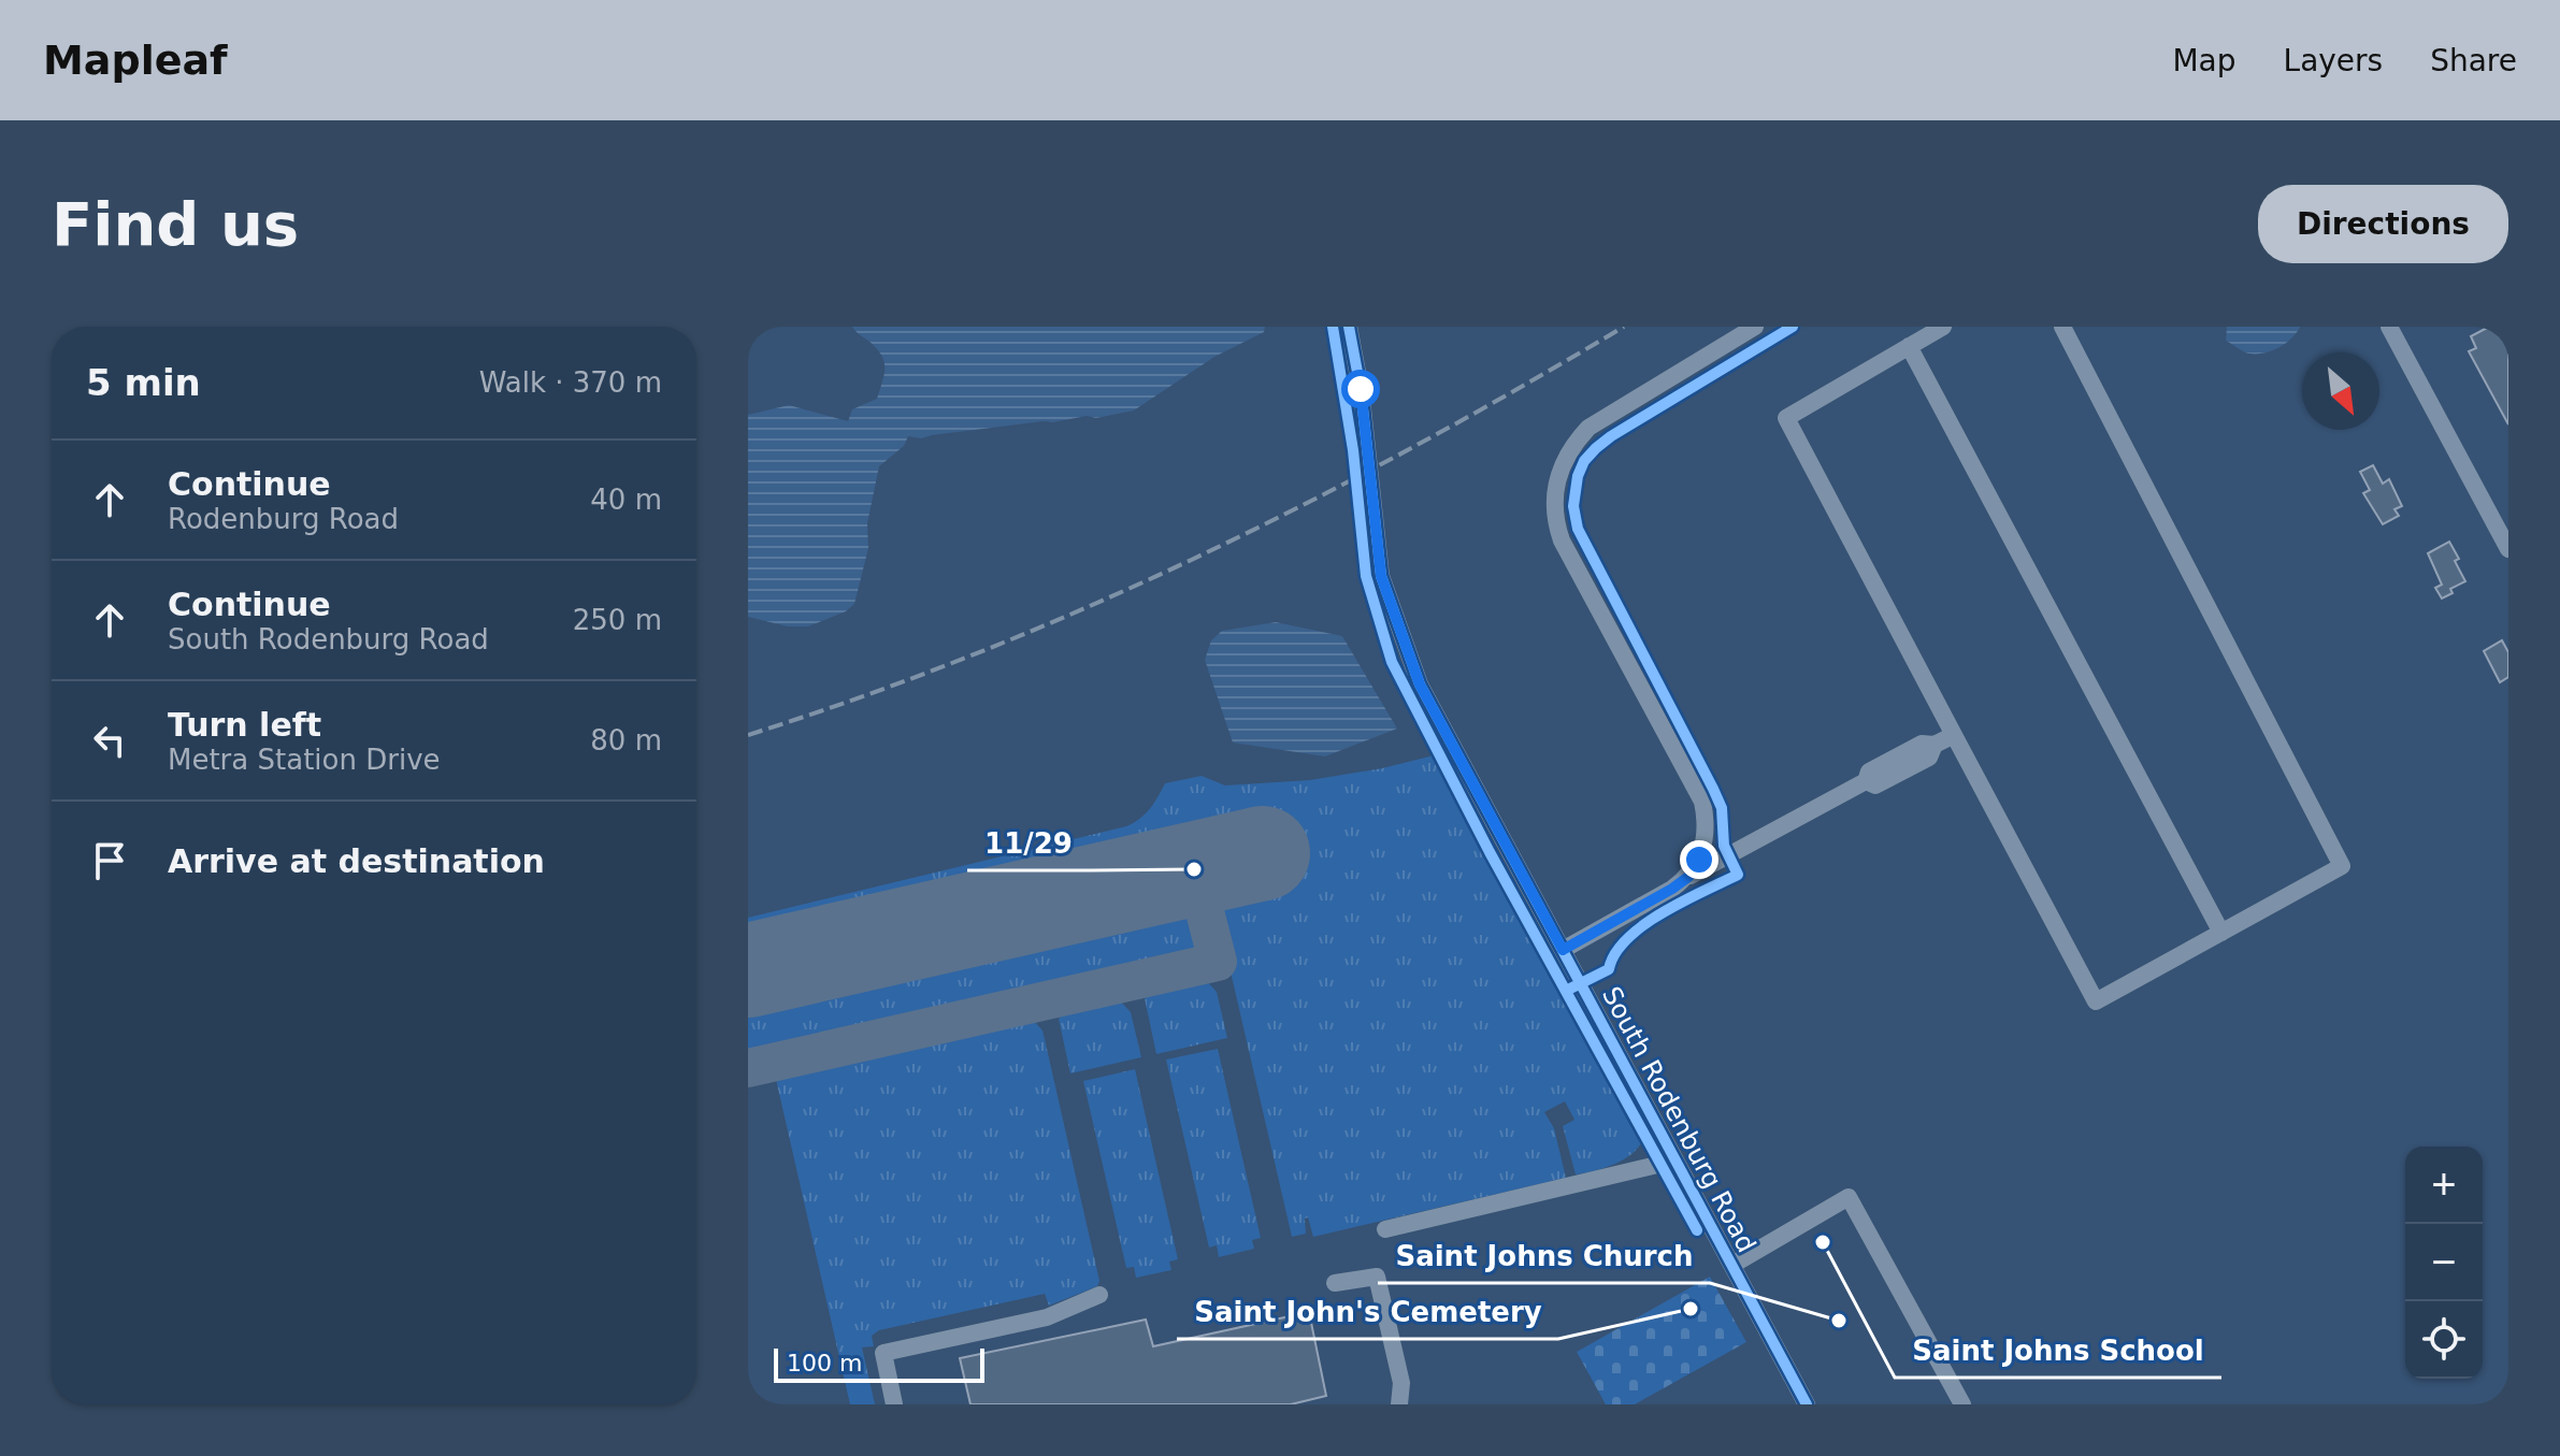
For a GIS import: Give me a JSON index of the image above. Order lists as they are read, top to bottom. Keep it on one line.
{"streets":{"street":["South Rodenburg Road"]},"places":["11/29","Saint Johns School","Saint John's Cemetery","Saint Johns Church"],"scale_bar":"100 m","north":"bottom right","page":{"header":"Mapleaf","nav":["Map","Layers","Share"],"buttons":"Directions","title":"Find us","heading":["5 min","Walk · 370 m"],"list":[["Continue","Rodenburg Road","40 m"],["Continue","South Rodenburg Road","250 m"],["Turn left","Metra Station Drive","80 m"],"Arrive at destination"],"map_buttons":["+","−"],"scale":"100 m"}}
